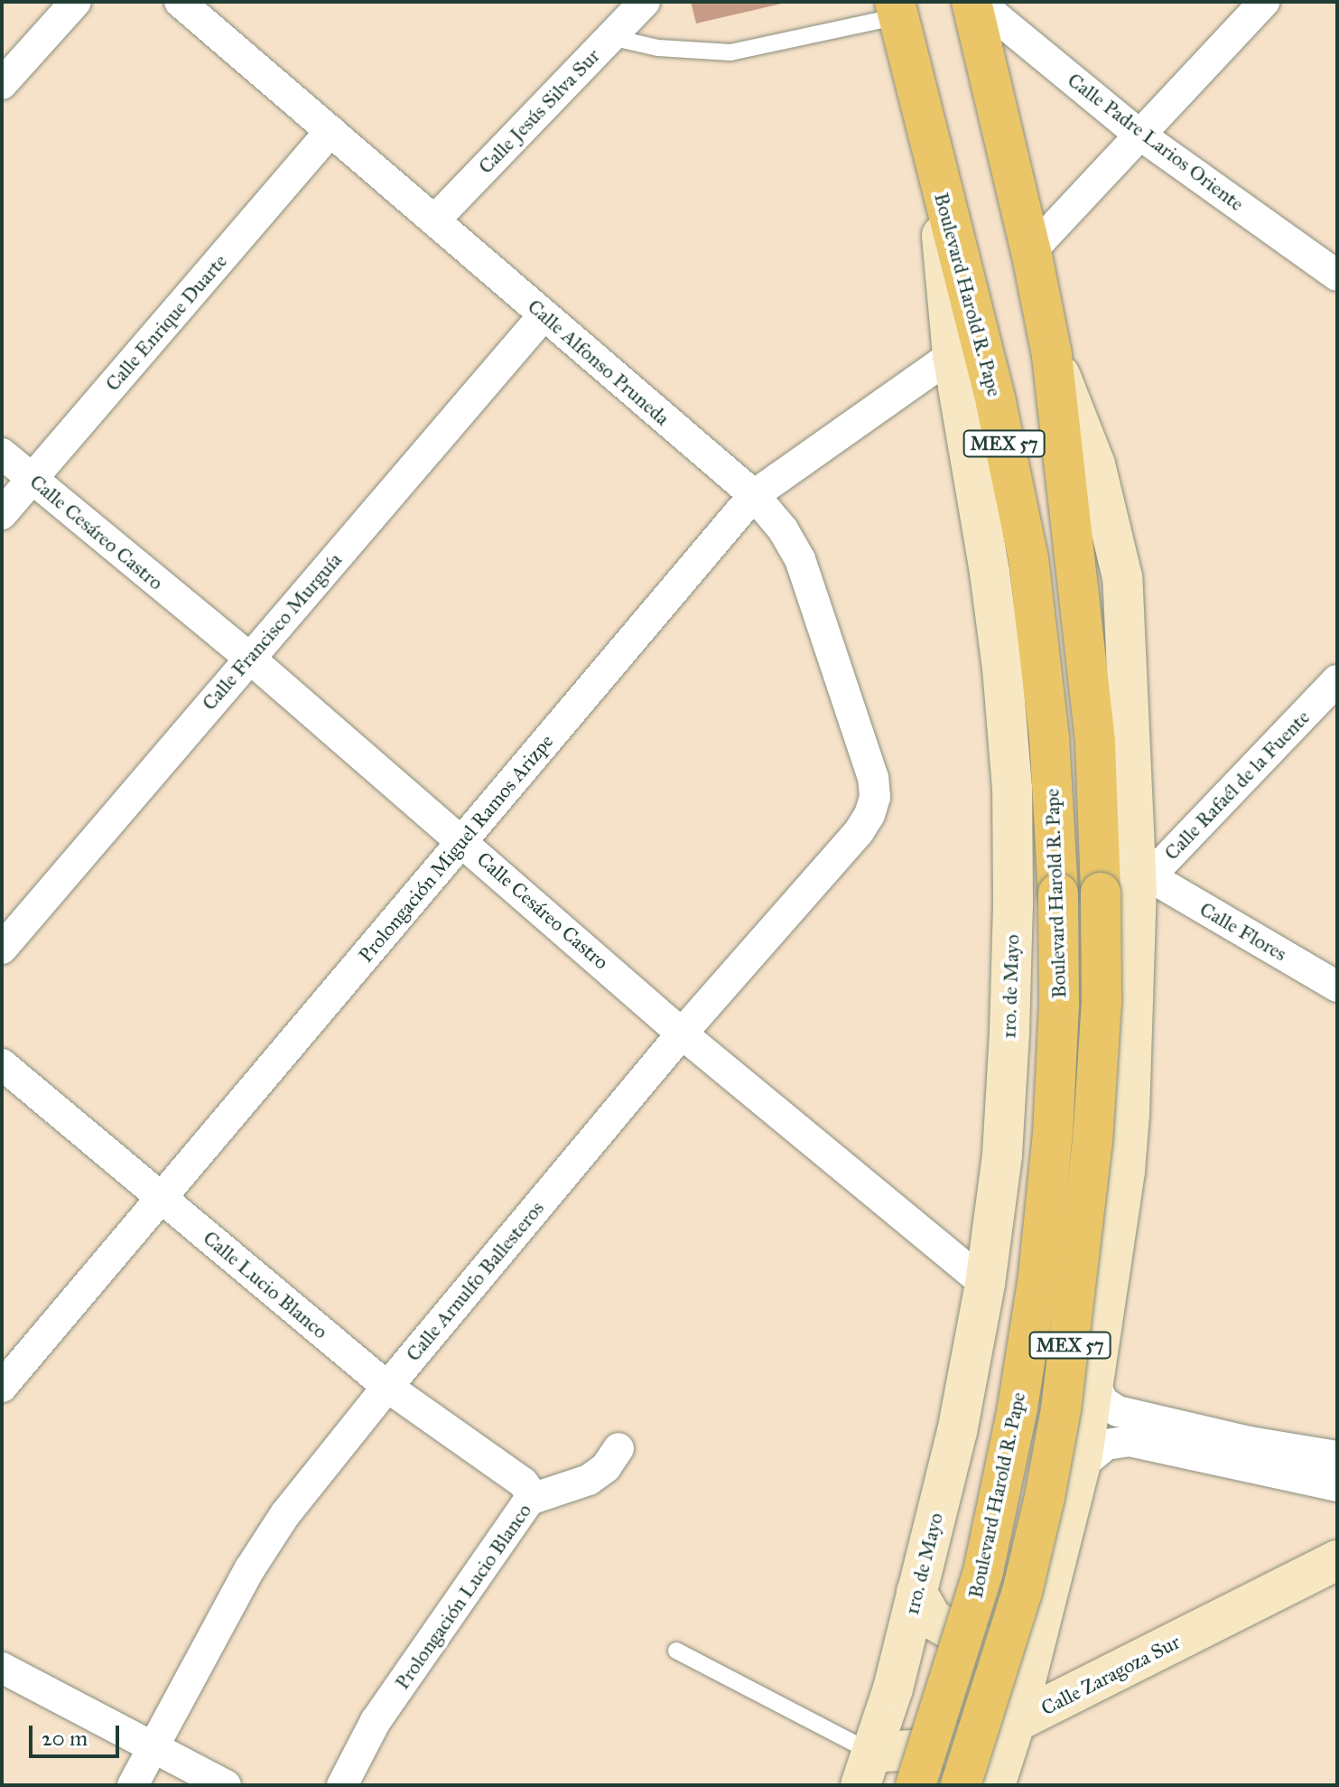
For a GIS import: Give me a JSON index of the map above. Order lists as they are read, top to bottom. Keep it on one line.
{"streets":{"highway":["Boulevard Harold R. Pape","MEX 57"],"main road":["1ro. de Mayo","Calle Zaragoza Sur"],"street":["Calle Jesús Silva Sur","Calle Padre Larios Oriente","Calle Enrique Duarte","Calle Alfonso Pruneda","Calle Cesáreo Castro","Calle Francisco Murguía","Calle Rafaél de la Fuente","Prolongación Miguel Ramos Arizpe","Calle Flores","Calle Arnulfo Ballesteros","Calle Lucio Blanco","Prolongación Lucio Blanco"]},"crossings":[["Calle Jesús Silva Sur","Calle Alfonso Pruneda"],["Boulevard Harold R. Pape","1ro. de Mayo"],["Calle Enrique Duarte","Calle Alfonso Pruneda"],["Calle Enrique Duarte","Calle Cesáreo Castro"],["Calle Alfonso Pruneda","Calle Francisco Murguía"],["Calle Alfonso Pruneda","Prolongación Miguel Ramos Arizpe"],["Calle Alfonso Pruneda","Calle Arnulfo Ballesteros"],["MEX 57","Calle Rafaél de la Fuente"],["MEX 57","Calle Flores"],["Calle Cesáreo Castro","Calle Francisco Murguía"],["Calle Cesáreo Castro","Prolongación Miguel Ramos Arizpe"],["Calle Cesáreo Castro","1ro. de Mayo"],["Calle Cesáreo Castro","Calle Arnulfo Ballesteros"],["Calle Rafaél de la Fuente","Calle Flores"],["Prolongación Miguel Ramos Arizpe","1ro. de Mayo"],["Prolongación Miguel Ramos Arizpe","Calle Lucio Blanco"],["1ro. de Mayo","Calle Zaragoza Sur"],["Calle Arnulfo Ballesteros","Calle Lucio Blanco"],["Calle Lucio Blanco","Prolongación Lucio Blanco"]],"scale_bar":"20 m"}
